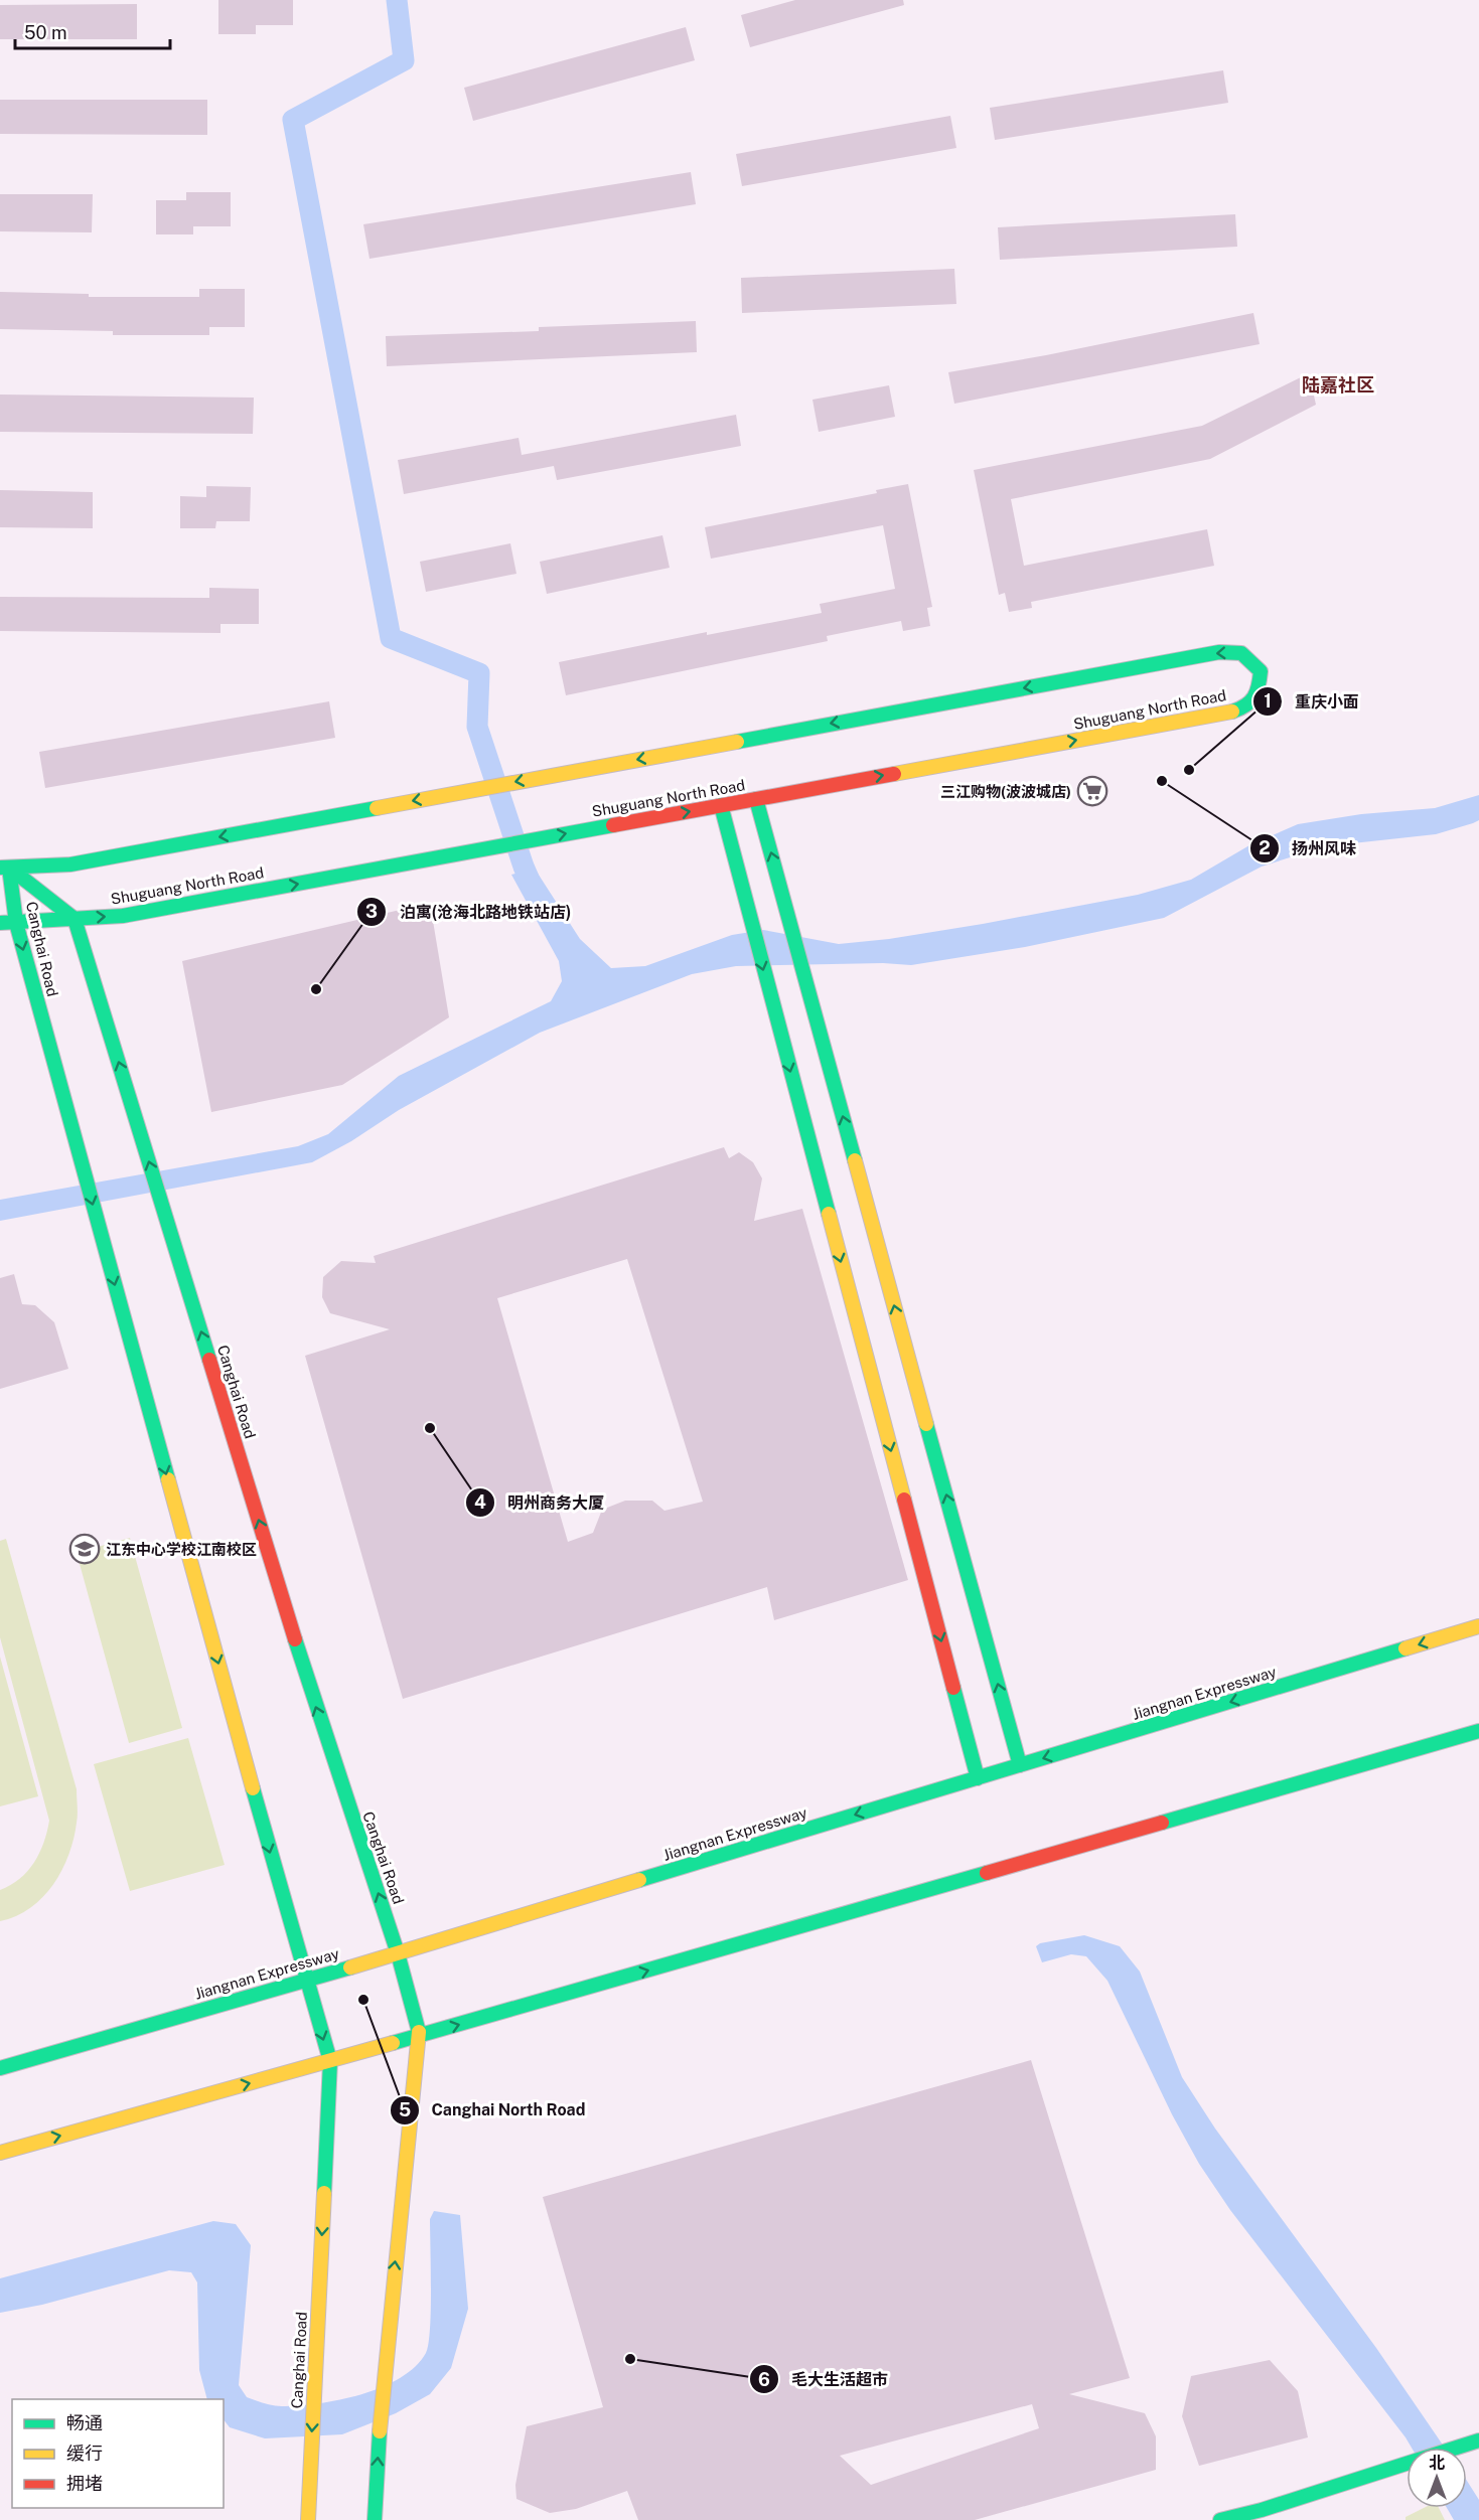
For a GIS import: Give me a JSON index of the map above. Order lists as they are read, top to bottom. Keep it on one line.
{"streets":{"main road":["Shuguang North Road","Canghai Road","Jiangnan Expressway"]},"crossings":[["Shuguang North Road","Canghai Road"],["Canghai Road","Jiangnan Expressway"]],"districts":["陆嘉社区"],"places":{"other":["重庆小面","扬州风味","泊寓(沧海北路地铁站店)","明州商务大厦","Canghai North Road","毛大生活超市"],"supermarket":["三江购物(波波城店)"],"school or university":["江东中心学校江南校区"]},"legend":["畅通","缓行","拥堵"],"scale_bar":"50 m","north":"top"}
